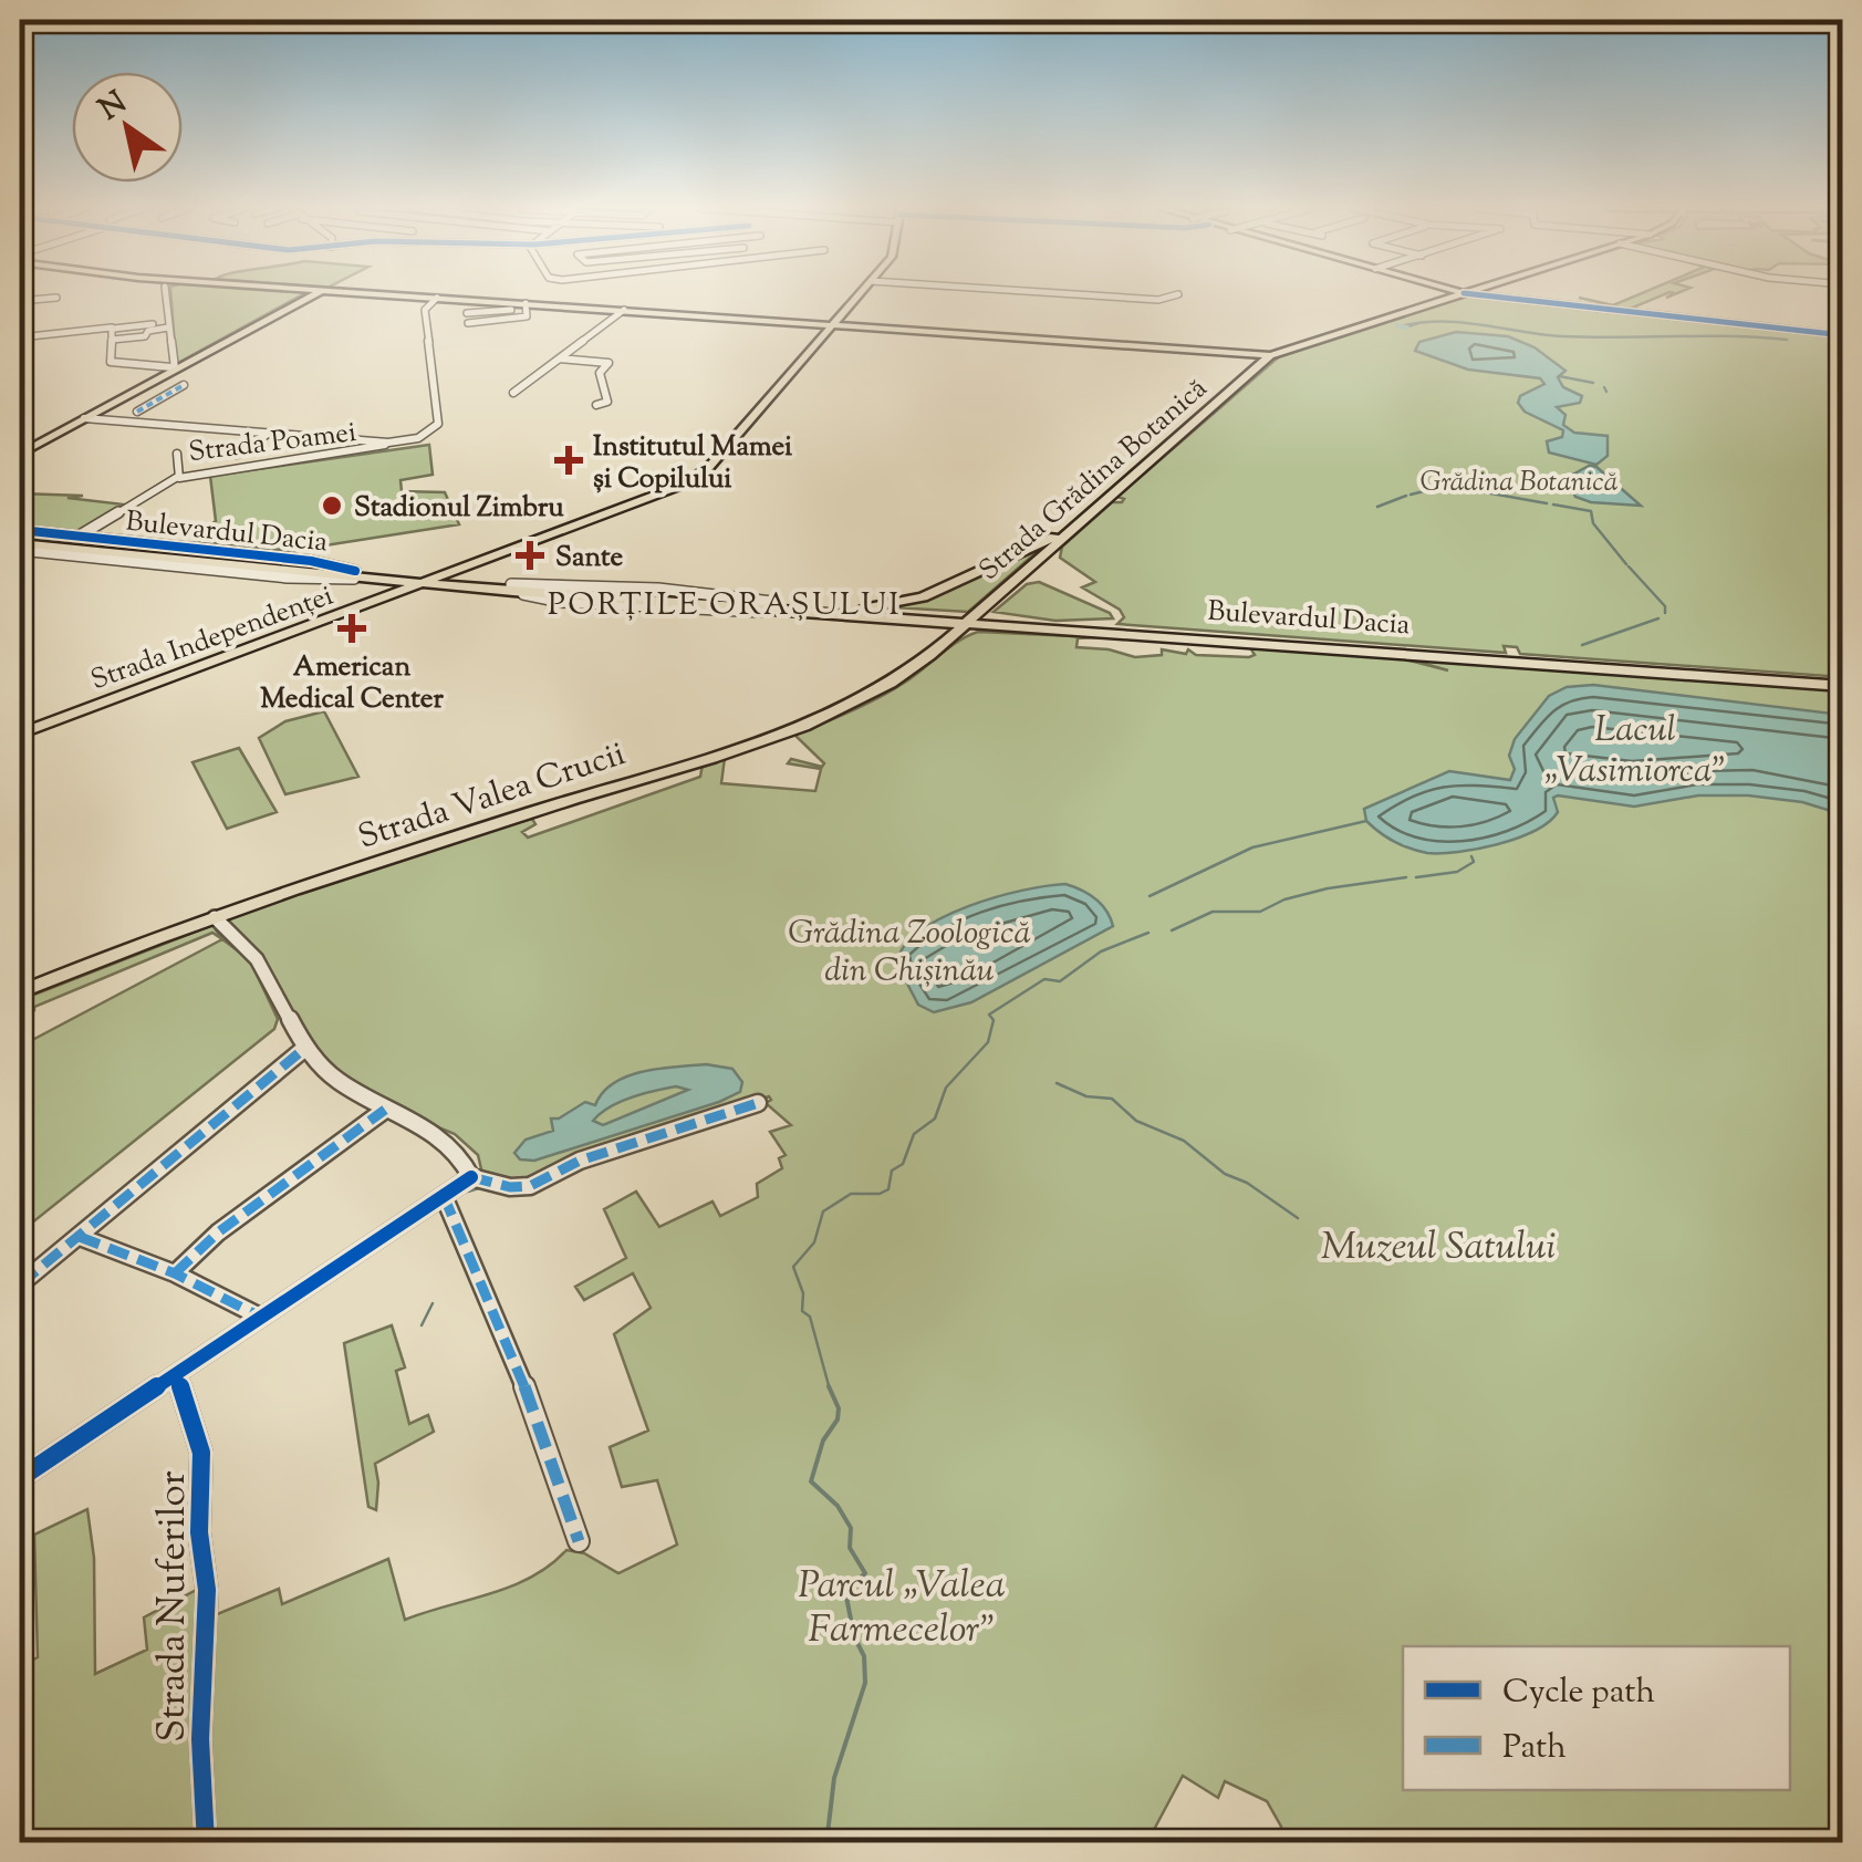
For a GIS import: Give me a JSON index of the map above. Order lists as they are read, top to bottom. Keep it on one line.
{"streets":{"main road":["Strada Grădina Botanică","Bulevardul Dacia","Strada Independenței","Strada Valea Crucii"],"street":["Strada Poamei","Strada Nuferilor"]},"crossings":[["Strada Grădina Botanică","Bulevardul Dacia"],["Strada Grădina Botanică","Strada Valea Crucii"],["Bulevardul Dacia","Strada Independenței"],["Bulevardul Dacia","Strada Valea Crucii"]],"districts":["PORȚILE ORAȘULUI"],"water":["Lacul „Vasimiorca”"],"parks":["Grădina Botanică","Grădina Zoologică din Chișinău","Muzeul Satului","Parcul „Valea Farmecelor”"],"places":{"health":["Institutul Mamei și Copilului","Sante","American Medical Center"],"other":["Stadionul Zimbru"]},"legend":["Cycle path","Path"],"north":"top left"}
